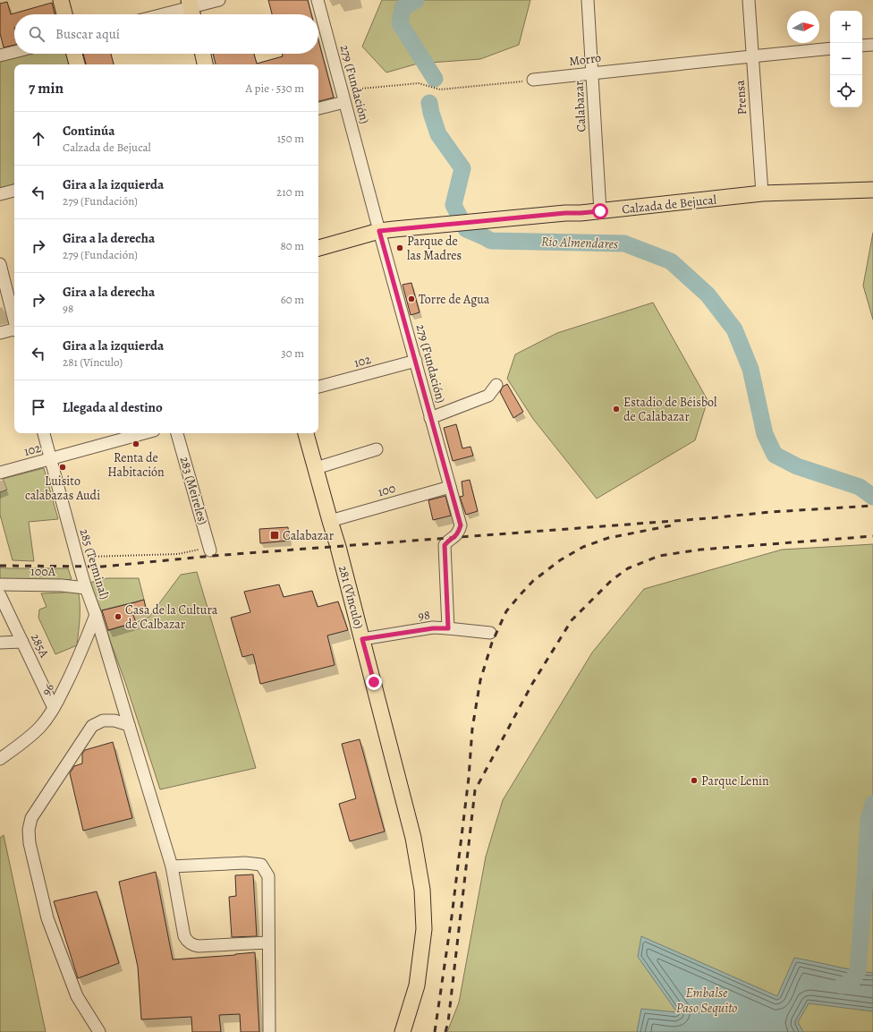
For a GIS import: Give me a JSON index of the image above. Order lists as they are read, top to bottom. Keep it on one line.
{"streets":{"main road":["Calzada de Bejucal","281 (Vínculo)"],"street":["Morro","279 (Fundación)","Prensa","Calabazar","102","100","283 (Meireles)","285 (Terminal)","100A","98","285A","96"]},"crossings":[["Morro","Prensa"],["Morro","Calabazar"],["279 (Fundación)","Calzada de Bejucal"],["279 (Fundación)","102"],["279 (Fundación)","100"],["279 (Fundación)","98"],["Prensa","Calzada de Bejucal"],["Calabazar","Calzada de Bejucal"],["102","285 (Terminal)"],["100","281 (Vínculo)"],["285 (Terminal)","100A"],["285 (Terminal)","96"],["281 (Vínculo)","98"],["285A","96"]],"water":["Río Almendares","Embalse Paso Sequito"],"places":{"other":["Parque de las Madres","Torre de Agua","Estadio de Béisbol de Calabazar","Renta de Habitación","Luisito calabazas Audi","Casa de la Cultura de Calbazar","Parque Lenin"],"transit":["Calabazar"]},"north":"right","page":{"map_buttons":["+","−"],"search":"Buscar aquí","heading":["7 min","A pie · 530 m"],"list":[["Continúa","Calzada de Bejucal","150 m"],["Gira a la izquierda","279 (Fundación)","210 m"],["Gira a la derecha","279 (Fundación)","80 m"],["Gira a la derecha","98","60 m"],["Gira a la izquierda","281 (Vínculo)","30 m"],"Llegada al destino"]}}
